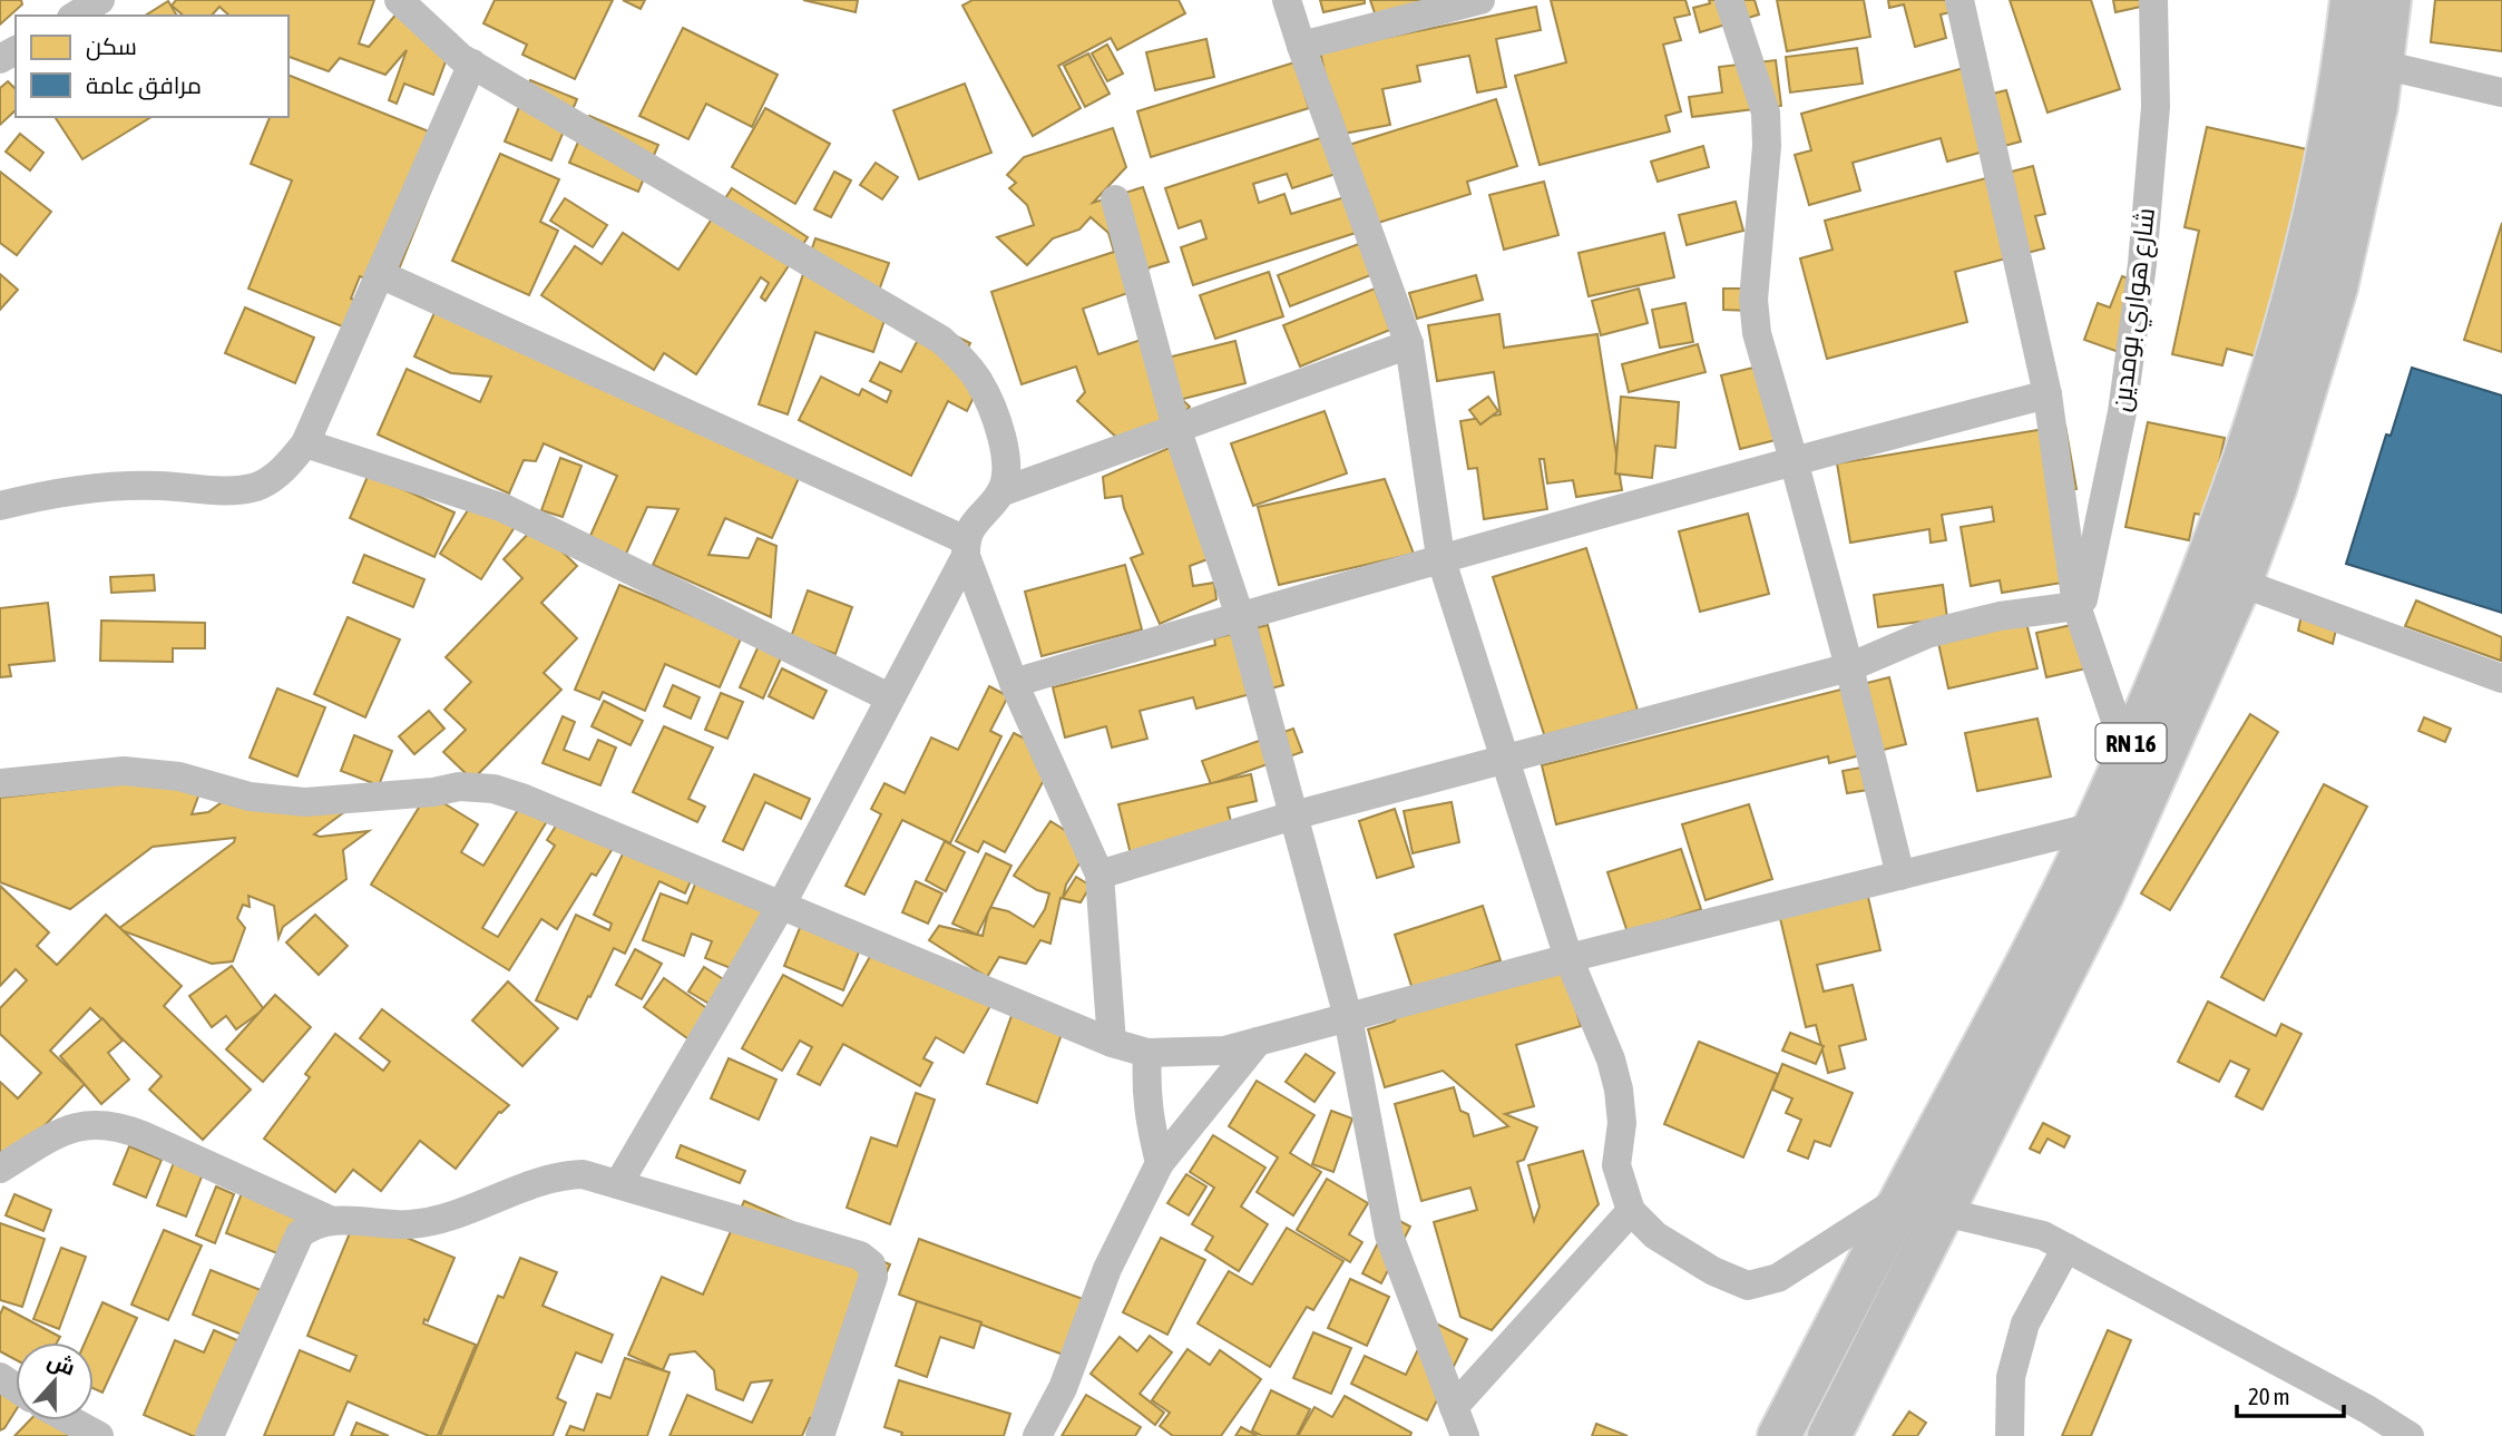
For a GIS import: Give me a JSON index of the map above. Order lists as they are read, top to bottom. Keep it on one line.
{"streets":{"main road":["RN 16"],"street":["شارع هواري بومدين"]},"legend":["سكن","مرافق عامة"],"scale_bar":"20 m","north":"top"}
